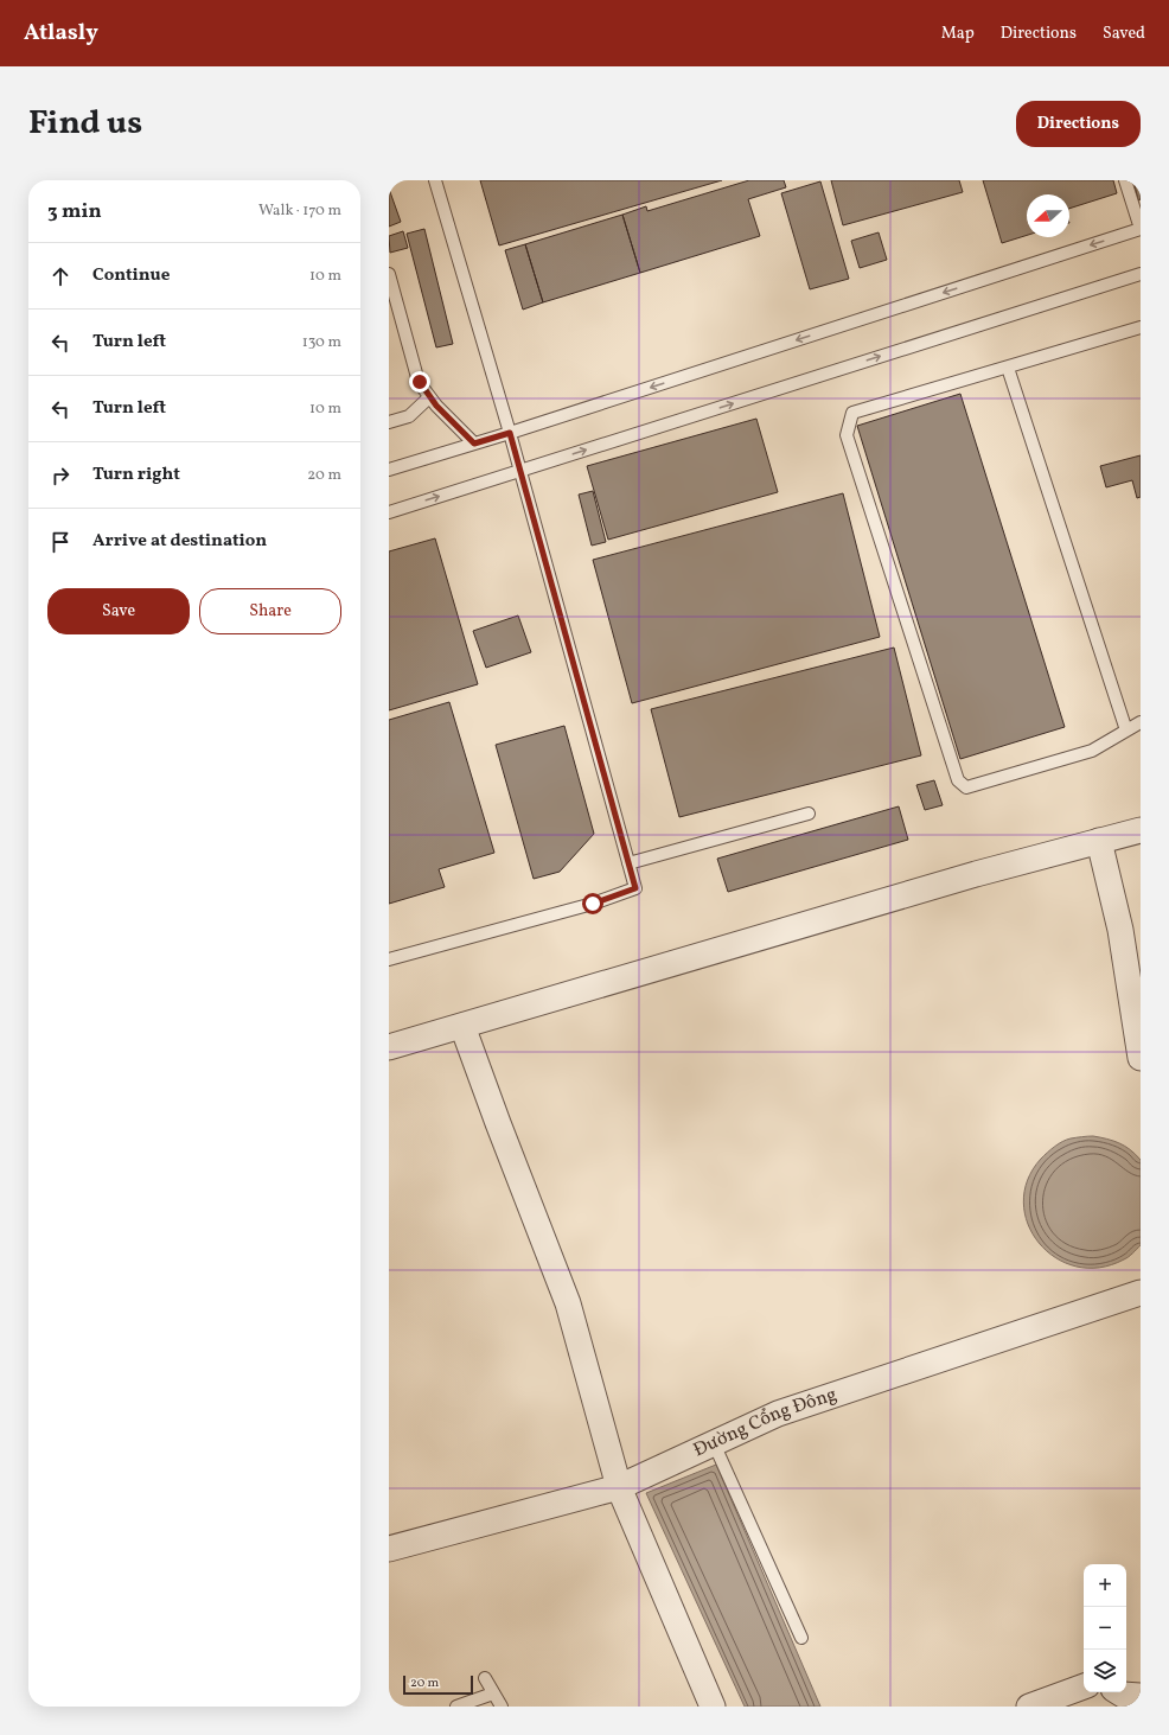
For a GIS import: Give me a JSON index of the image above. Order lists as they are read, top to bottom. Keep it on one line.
{"streets":{"street":["Đường Cổng Đông"]},"scale_bar":"20 m","north":"left","page":{"header":"Atlasly","nav":["Map","Directions","Saved"],"title":"Find us","buttons":["Directions",["Save","Share"]],"heading":["3 min","Walk · 170 m"],"list":[["Continue","10 m"],["Turn left","130 m"],["Turn left","10 m"],["Turn right","20 m"],"Arrive at destination"],"map_buttons":["+","−"],"scale":"20 m"}}
